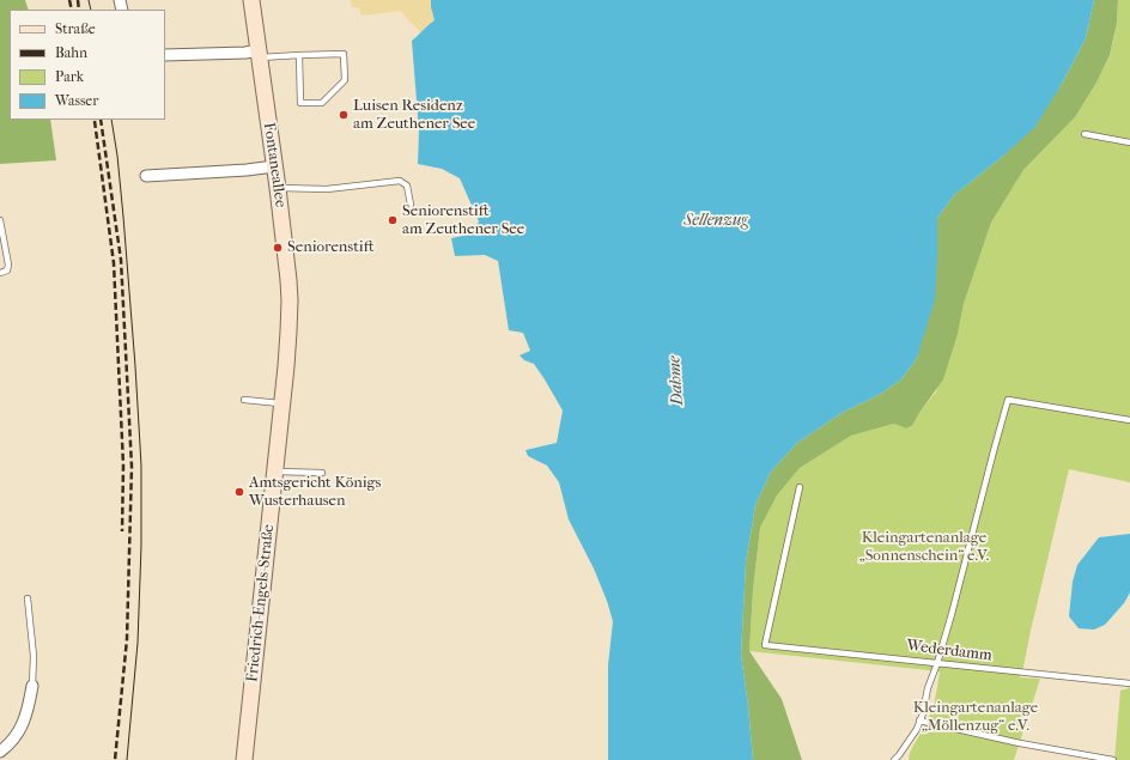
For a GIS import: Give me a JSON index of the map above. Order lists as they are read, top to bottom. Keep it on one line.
{"streets":{"main road":["Fontaneallee","Friedrich-Engels-Straße"],"lane":["Wederdamm"]},"crossings":[["Fontaneallee","Friedrich-Engels-Straße"]],"water":["Sellenzug","Dahme"],"parks":["Kleingartenanlage „Sonnenschein“ e.V.","Kleingartenanlage „Möllenzug“ e.V."],"places":["Luisen Residenz am Zeuthener See","Seniorenstift am Zeuthener See","Seniorenstift","Amtsgericht Königs Wusterhausen"],"legend":["Straße","Bahn","Park","Wasser"]}
